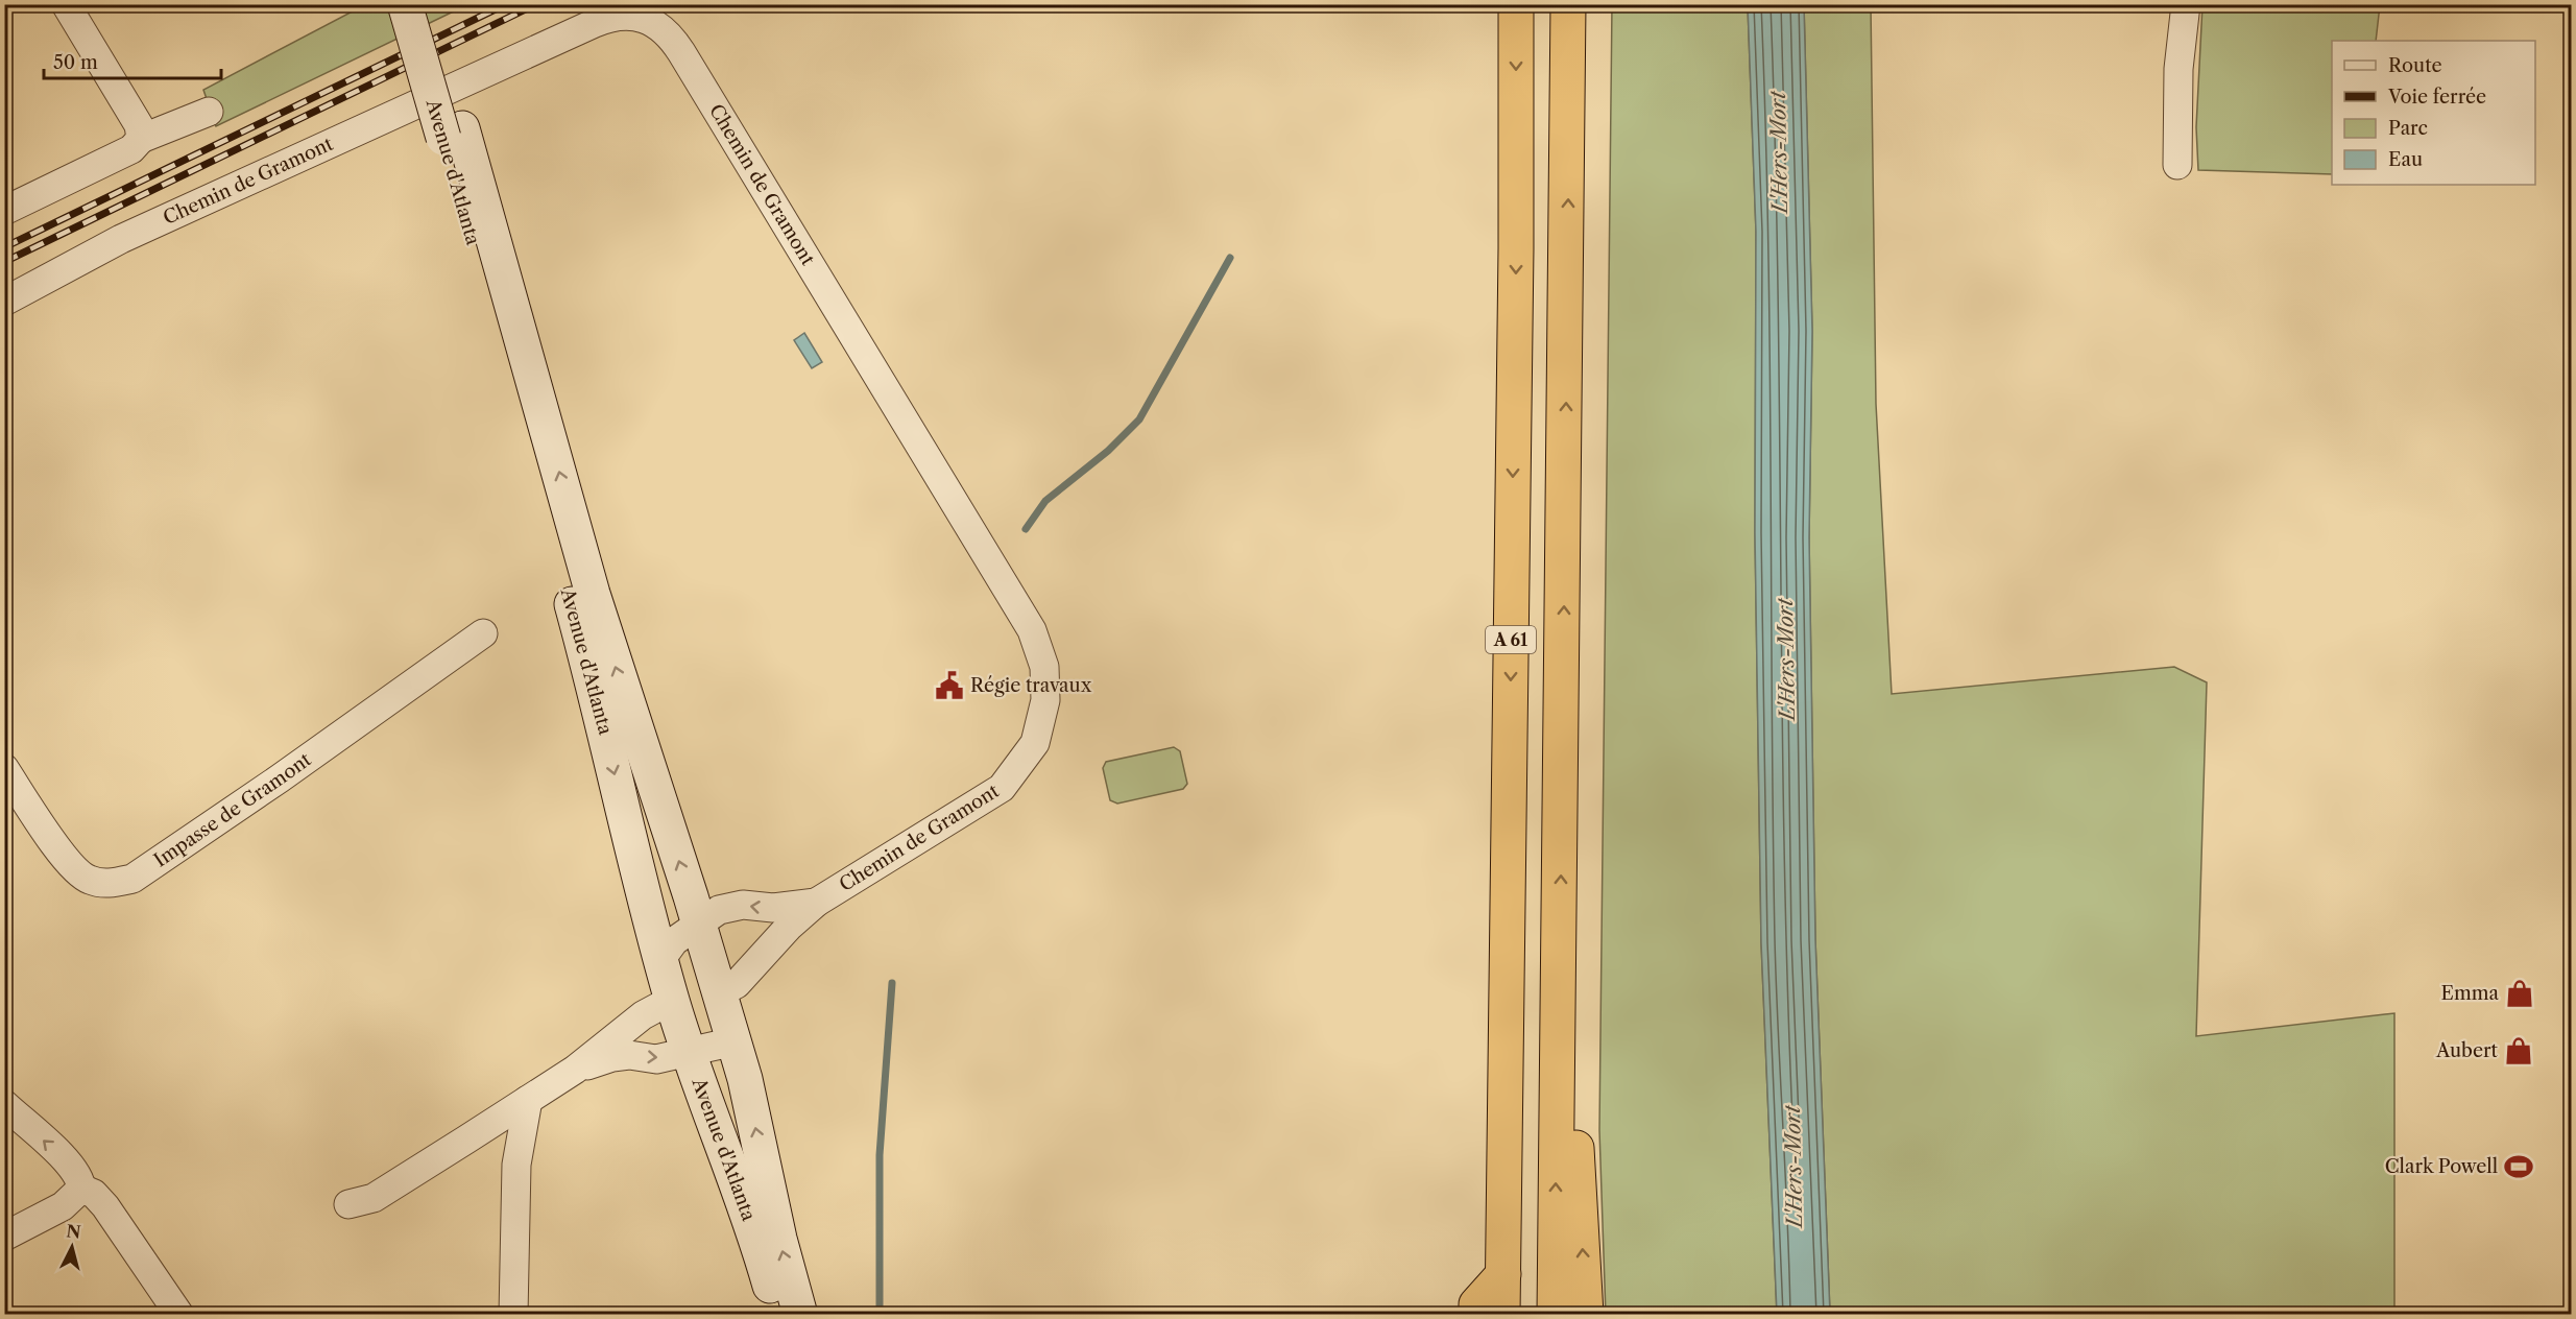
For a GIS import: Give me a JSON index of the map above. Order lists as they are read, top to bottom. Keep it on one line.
{"streets":{"highway":["A 61"],"main road":["Avenue d'Atlanta"],"street":["Chemin de Gramont","Impasse de Gramont"]},"crossings":[["Avenue d'Atlanta","Chemin de Gramont"]],"water":["L'Hers-Mort"],"places":{"public building":["Régie travaux"],"shop":["Emma","Aubert"],"sports":["Clark Powell"]},"legend":["Route","Voie ferrée","Parc","Eau"],"scale_bar":"50 m","north":"top"}
